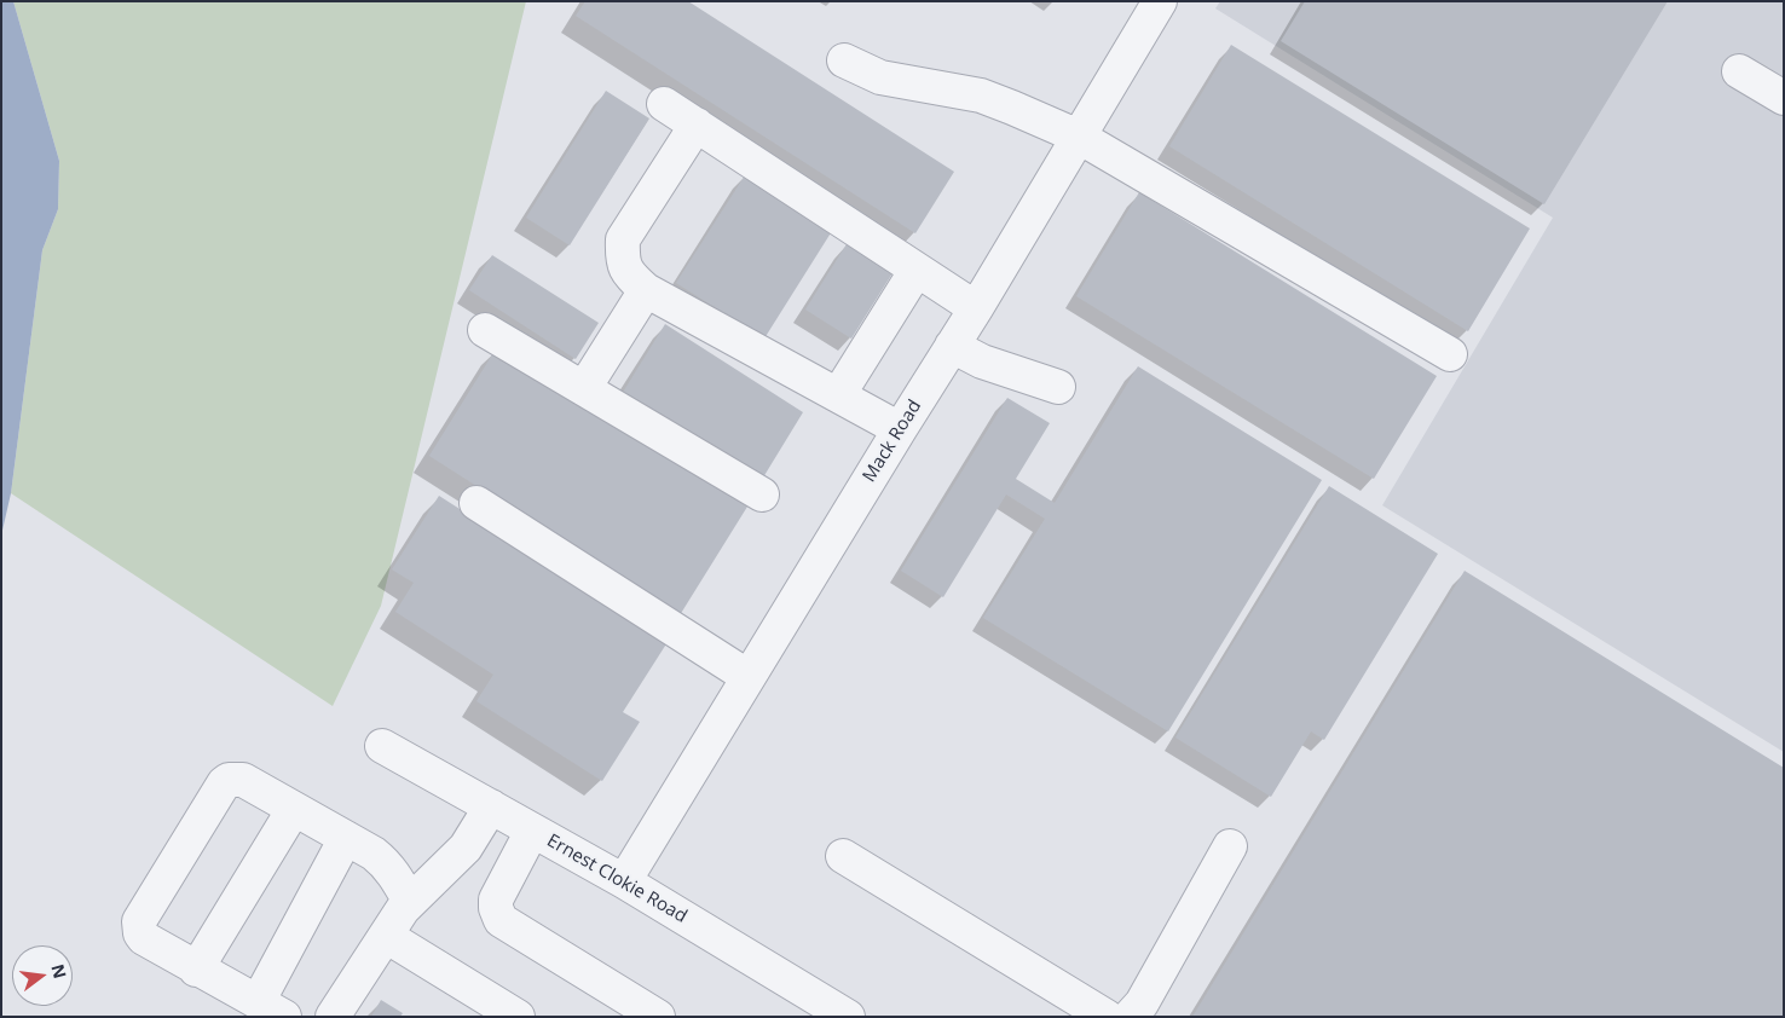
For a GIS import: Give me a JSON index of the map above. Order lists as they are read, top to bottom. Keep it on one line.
{"streets":{"street":["Mack Road","Ernest Clokie Road"]},"crossings":[["Mack Road","Ernest Clokie Road"]],"north":"right"}
